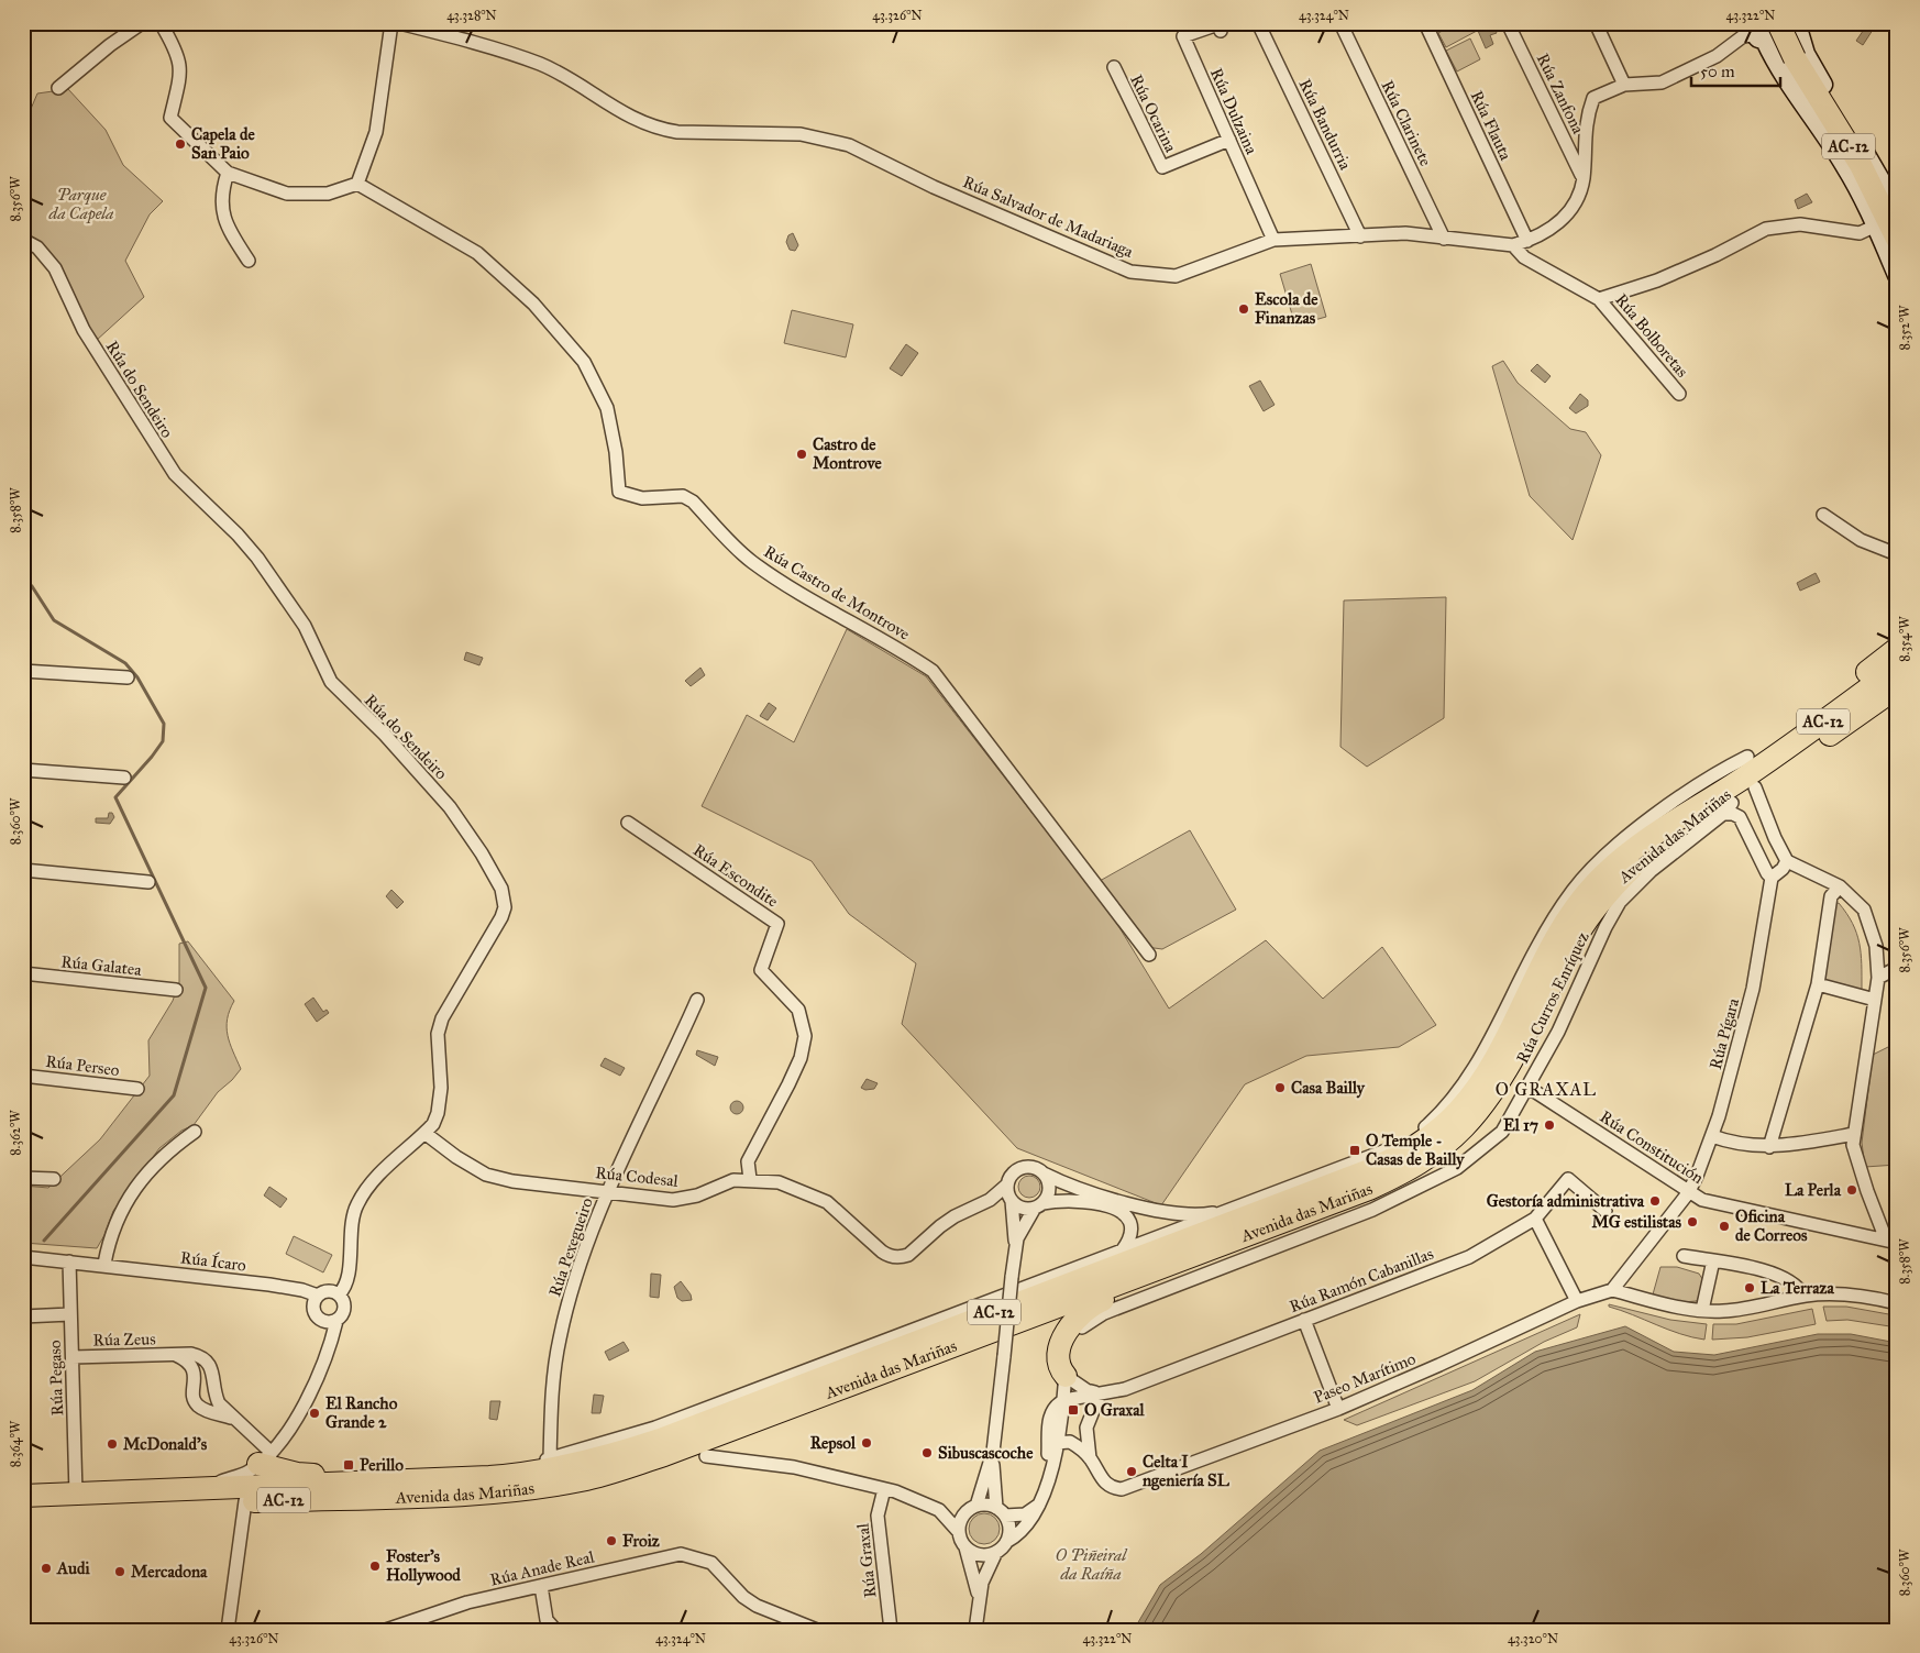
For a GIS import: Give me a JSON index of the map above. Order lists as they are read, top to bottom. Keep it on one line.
{"streets":{"highway":["AC-12","Avenida das Mariñas"],"street":["Rúa Zanfona","Rúa Dulzaina","Rúa Ocarina","Rúa Clarinete","Rúa Bandurria","Rúa Flauta","Rúa Salvador de Madariaga","Rúa Bolboretas","Rúa do Sendeiro","Rúa Castro de Montrove","Rúa Escondite","Rúa Galatea","Rúa Curros Enríquez","Rúa Pígara","Rúa Perseo","Rúa Constitución","Rúa Codesal","Rúa Pexegueiro","Rúa Ícaro","Rúa Ramón Cabanillas","Rúa Zeus","Rúa Pegaso","Paseo Marítimo","Rúa Graxal","Rúa Anade Real"]},"crossings":[["Rúa Dulzaina","Rúa Ocarina"],["Rúa Dulzaina","Rúa Salvador de Madariaga"],["Rúa Clarinete","Rúa Salvador de Madariaga"],["Rúa Bandurria","Rúa Salvador de Madariaga"],["Rúa do Sendeiro","Rúa Codesal"],["Rúa do Sendeiro","Rúa Ícaro"],["Rúa do Sendeiro","Rúa Zeus"],["Avenida das Mariñas","Rúa Pegaso"],["Rúa Escondite","Rúa Codesal"],["Rúa Curros Enríquez","Rúa Constitución"],["Rúa Curros Enríquez","Rúa Ramón Cabanillas"],["Rúa Curros Enríquez","Paseo Marítimo"],["Rúa Pígara","Rúa Constitución"],["Rúa Pígara","Paseo Marítimo"],["Rúa Codesal","Rúa Pexegueiro"],["Rúa Ícaro","Rúa Pegaso"],["Rúa Zeus","Rúa Pegaso"]],"districts":["O GRAXAL"],"parks":["Parque da Capela","O Piñeiral da Raíña"],"places":{"other":["Capela de San Paio","Escola de Finanzas","Castro de Montrove","Casa Bailly","El 17","La Perla","Gestoría administrativa","MG estilistas","Oficina de Correos","La Terraza","El Rancho Grande 2","Repsol","McDonald's","Sibuscascoche","Celta I ngeniería SL","Froiz","Foster's Hollywood","Audi","Mercadona"],"transit":["O Temple - Casas de Bailly","O Graxal","Perillo"]},"scale_bar":"50 m","coordinates":["43.328°N","43.326°N","43.324°N","43.322°N","8.356°W","8.352°W","8.358°W","8.354°W","8.360°W","8.362°W","8.364°W","43.320°N"]}
